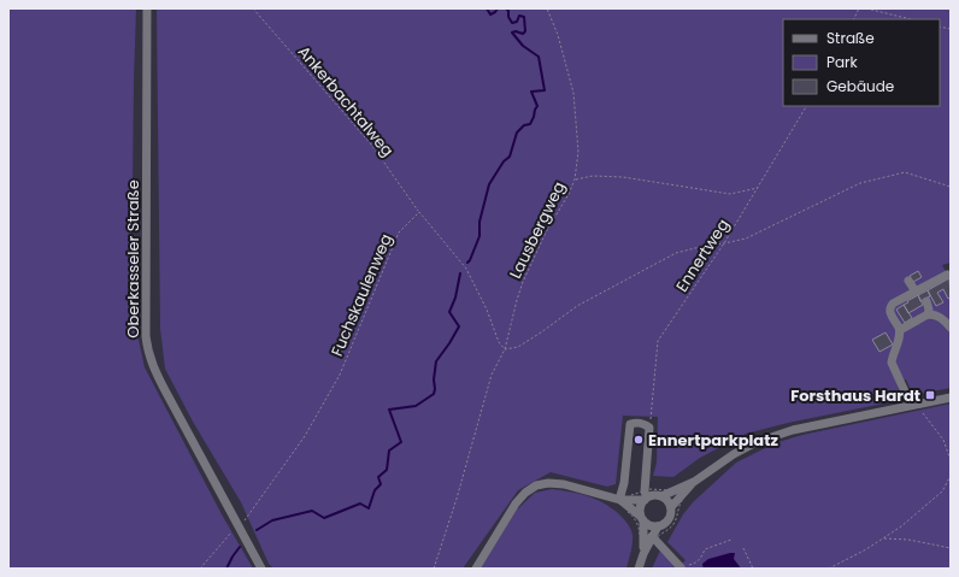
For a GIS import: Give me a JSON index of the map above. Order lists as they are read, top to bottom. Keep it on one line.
{"streets":{"street":["Oberkasseler Straße"],"path":["Ankerbachtalweg","Lausbergweg","Ennertweg","Fuchskaulenweg"]},"crossings":[["Ankerbachtalweg","Fuchskaulenweg"],["Oberkasseler Straße","Fuchskaulenweg"]],"places":{"transit":["Forsthaus Hardt"],"other":["Ennertparkplatz"]},"legend":["Straße","Park","Gebäude"]}
